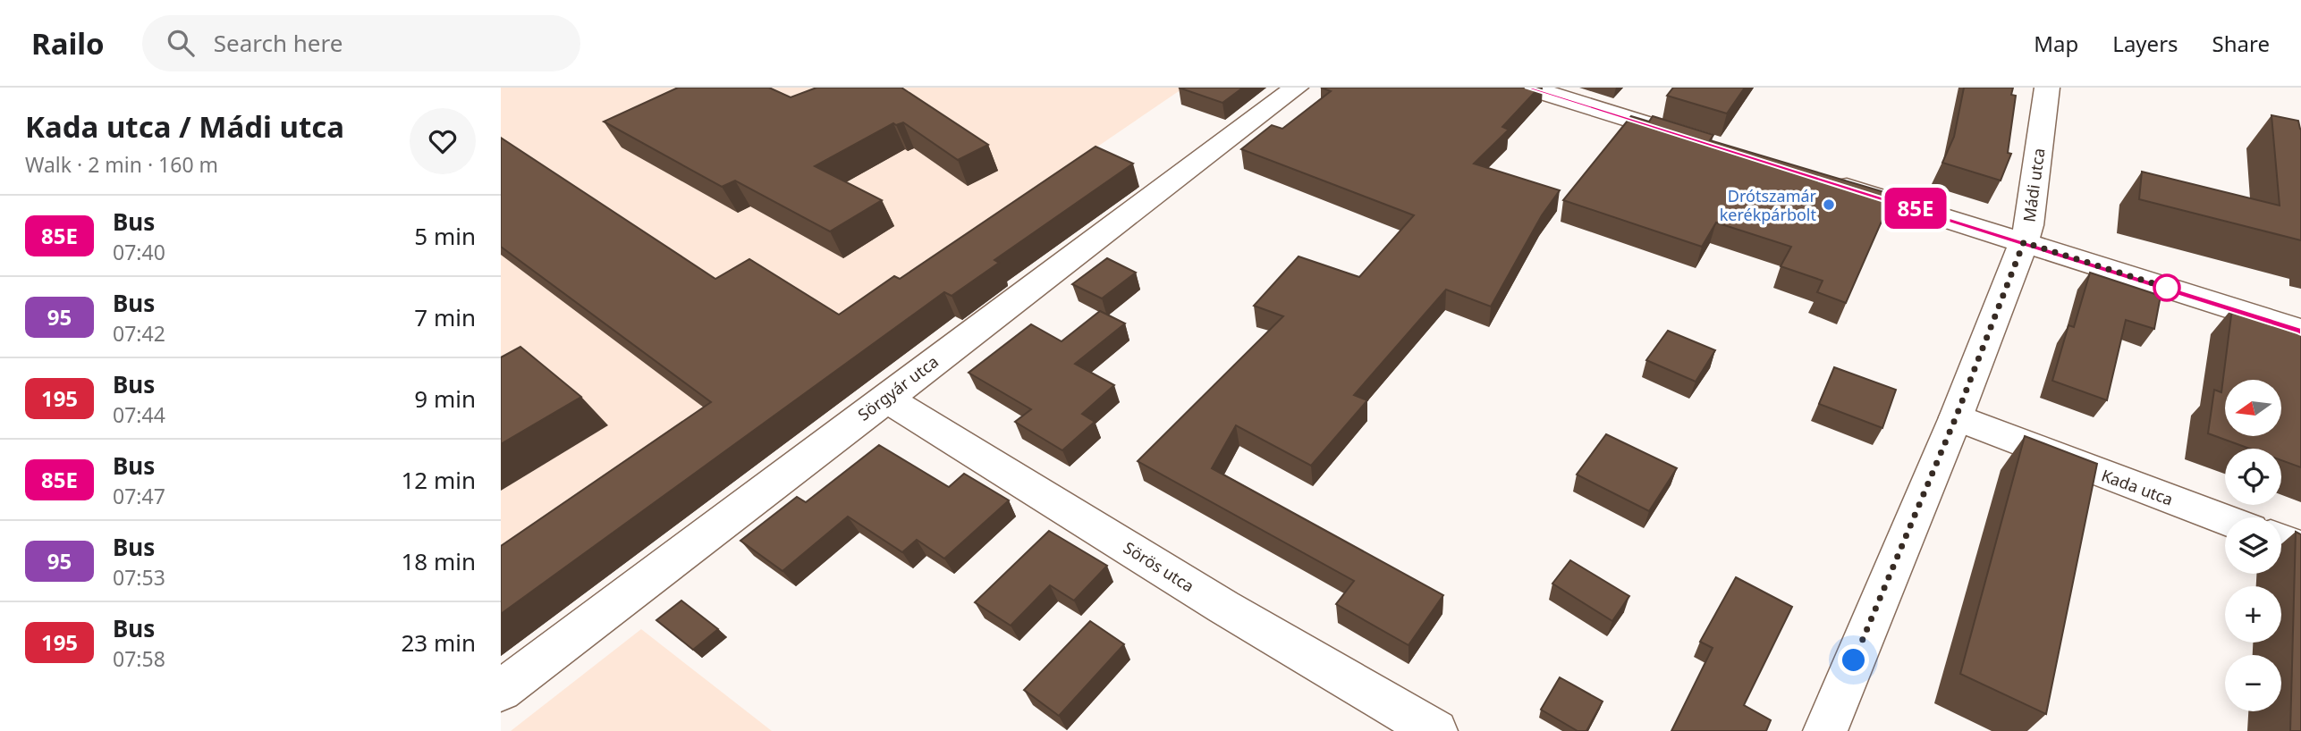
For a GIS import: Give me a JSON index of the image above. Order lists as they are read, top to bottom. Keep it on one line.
{"streets":{"street":["Mádi utca","Sörgyár utca","Kada utca","Sörös utca"]},"crossings":[["Mádi utca","Kada utca"],["Sörgyár utca","Sörös utca"]],"places":["Drótszamár kerékpárbolt"],"lines":["bus line 85E"],"north":"left","page":{"header":"Railo","search":"Search here","nav":["Map","Layers","Share"],"heading":["Kada utca / Mádi utca","Walk · 2 min · 160 m"],"on_map":"85E","list":[{"mark":"85E","name":"Bus","note":"07:40","value":"5 min"},{"mark":"95","name":"Bus","note":"07:42","value":"7 min"},{"mark":"195","name":"Bus","note":"07:44","value":"9 min"},{"mark":"85E","name":"Bus","note":"07:47","value":"12 min"},{"mark":"95","name":"Bus","note":"07:53","value":"18 min"},{"mark":"195","name":"Bus","note":"07:58","value":"23 min"}],"map_buttons":["+","−"]}}
